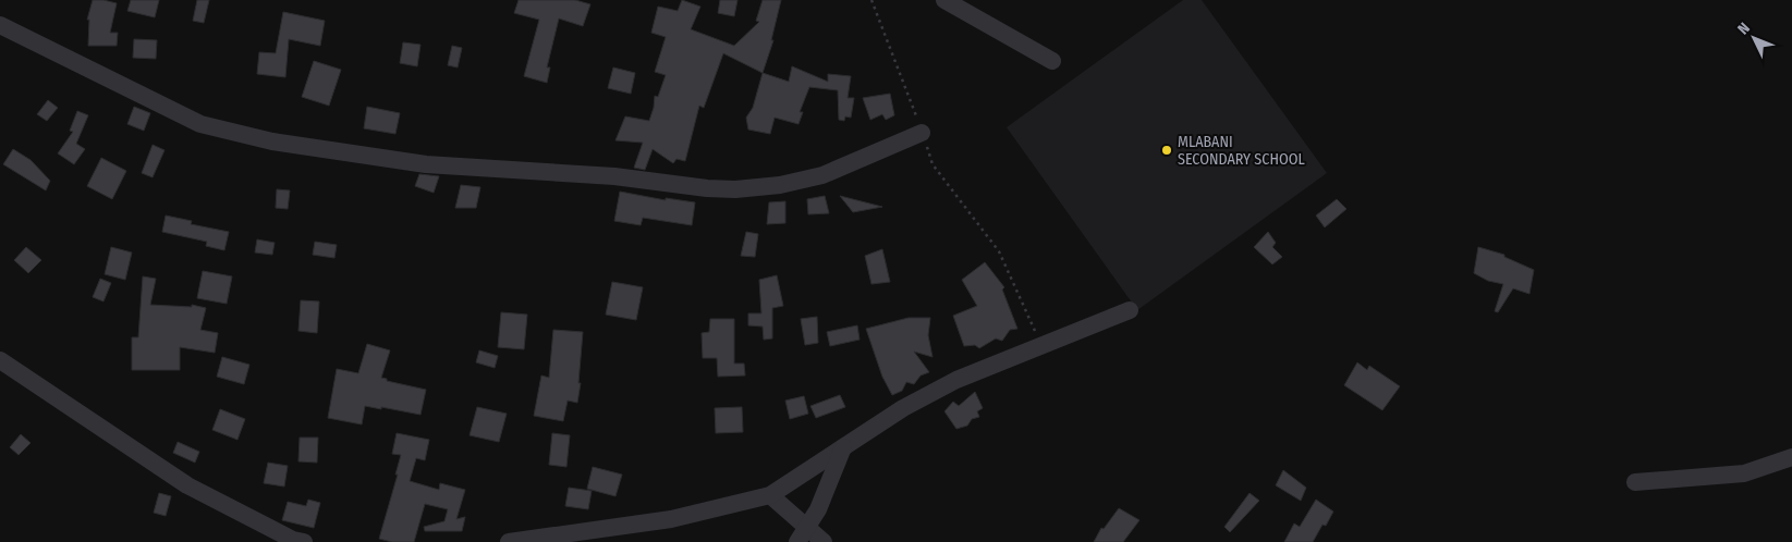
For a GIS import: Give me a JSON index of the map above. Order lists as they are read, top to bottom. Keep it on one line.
{"places":["MLABANI SECONDARY SCHOOL"],"north":"top left"}
